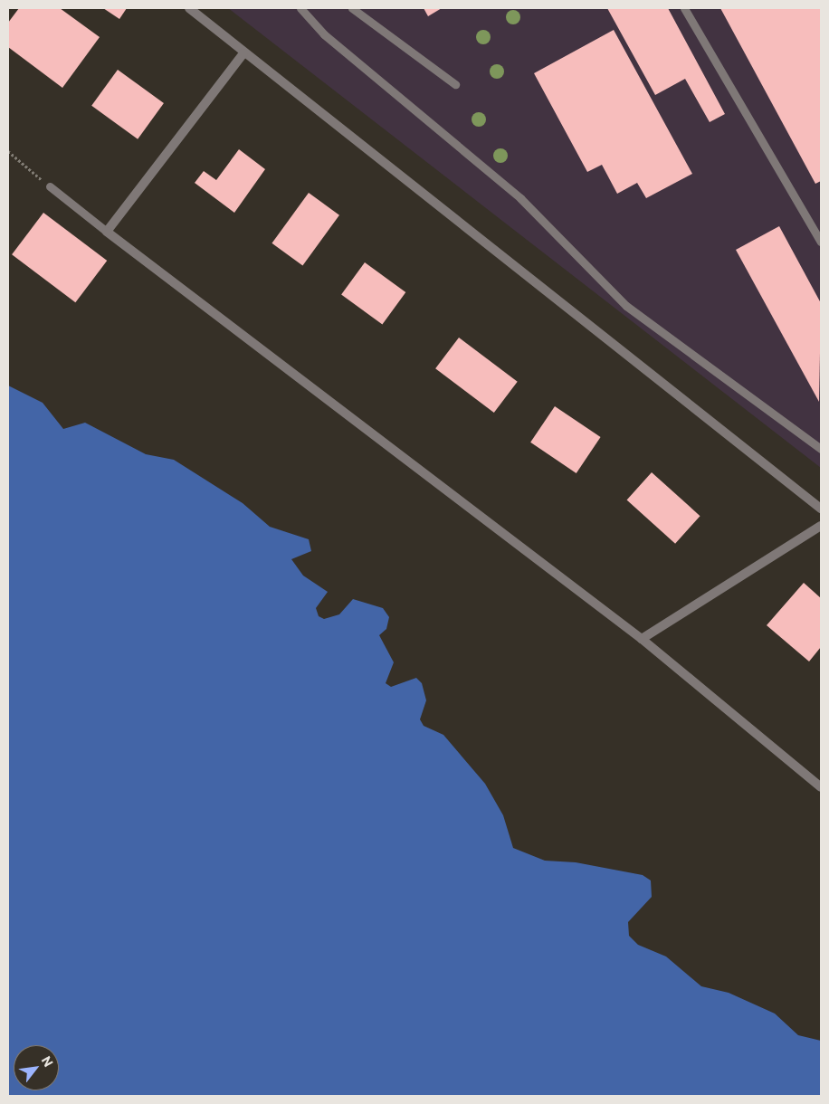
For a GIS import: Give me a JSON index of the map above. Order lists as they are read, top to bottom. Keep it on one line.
{"north":"top right"}
